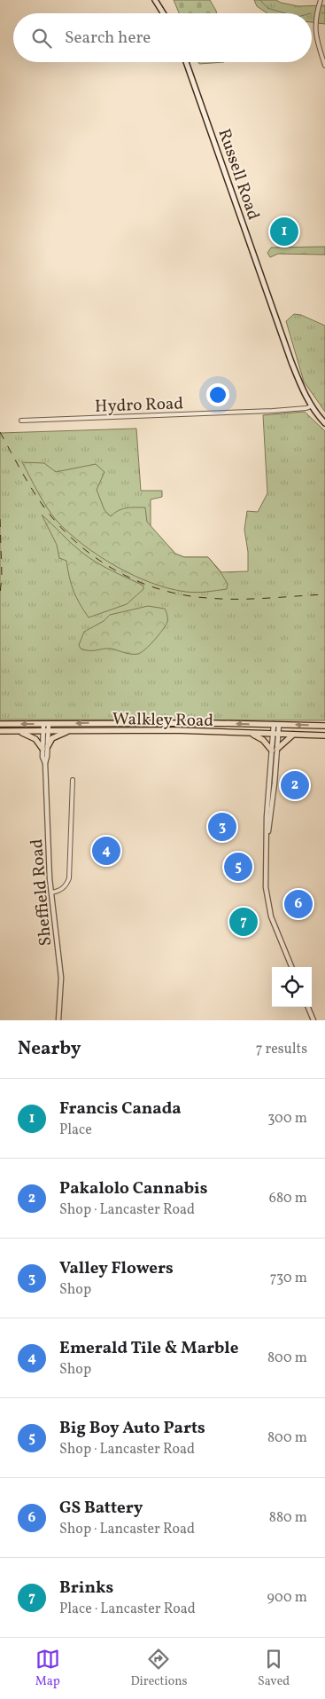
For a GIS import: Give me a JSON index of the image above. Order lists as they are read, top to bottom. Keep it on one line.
{"streets":{"main road":["Russell Road","Walkley Road"],"street":["Hydro Road","Sheffield Road"]},"crossings":[["Russell Road","Hydro Road"],["Walkley Road","Sheffield Road"]],"page":{"search":"Search here","pins":["1","2","3","4","5","6","7"],"heading":["Nearby","7 results"],"list":[{"mark":"1","name":"Francis Canada","note":"Place","value":"300 m"},{"mark":"2","name":"Pakalolo Cannabis","note":"Shop · Lancaster Road","value":"680 m"},{"mark":"3","name":"Valley Flowers","note":"Shop","value":"730 m"},{"mark":"4","name":"Emerald Tile & Marble","note":"Shop","value":"800 m"},{"mark":"5","name":"Big Boy Auto Parts","note":"Shop · Lancaster Road","value":"800 m"},{"mark":"6","name":"GS Battery","note":"Shop · Lancaster Road","value":"880 m"},{"mark":"7","name":"Brinks","note":"Place · Lancaster Road","value":"900 m"}],"nav":["Map","Directions","Saved"]}}
